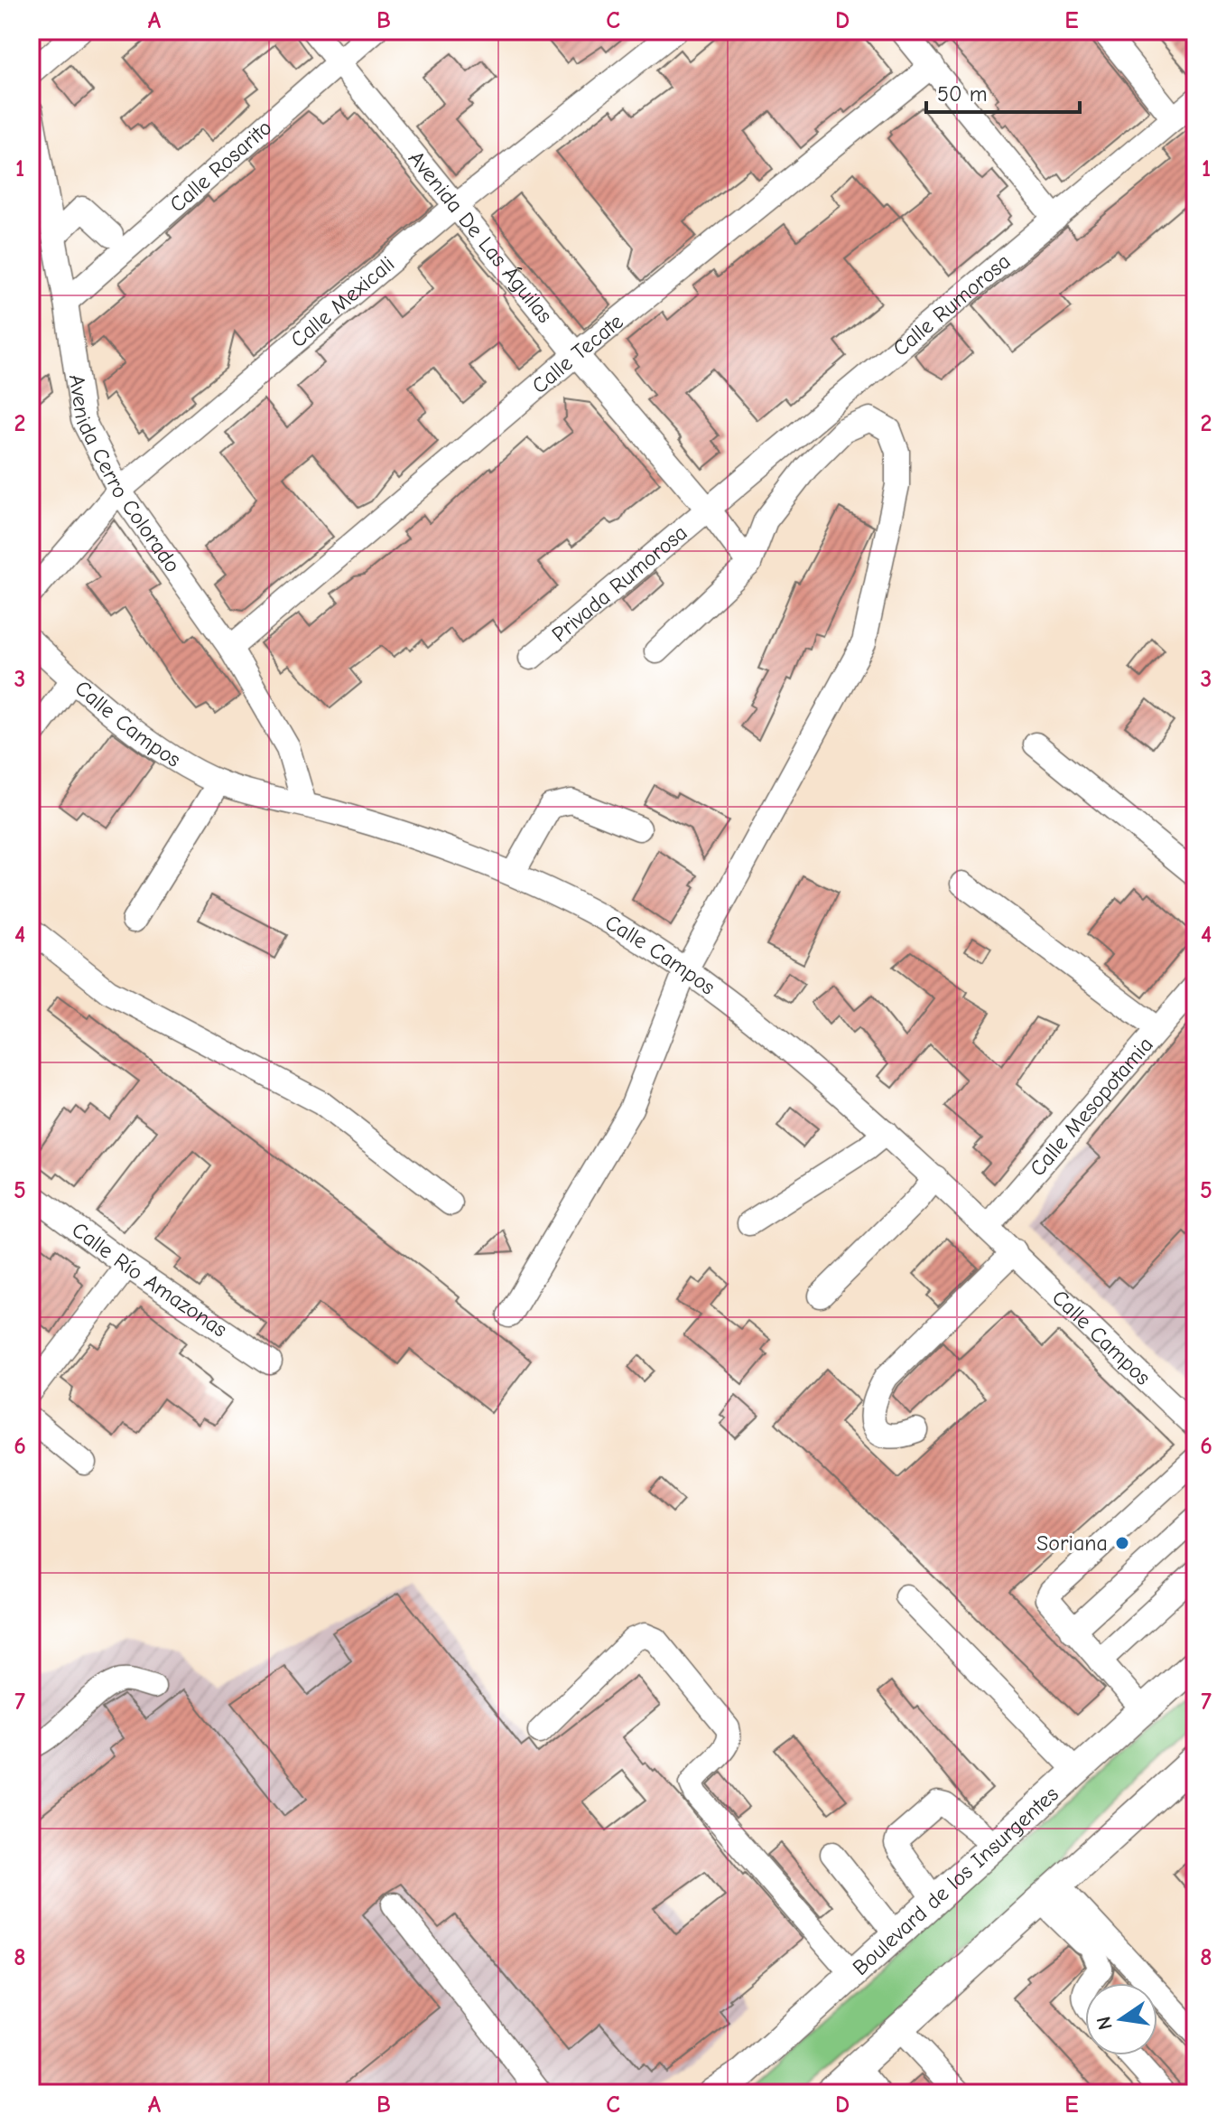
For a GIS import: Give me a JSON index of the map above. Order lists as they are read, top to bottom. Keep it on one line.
{"streets":{"main road":["Boulevard de los Insurgentes"],"street":["Calle Rosarito","Avenida De Las Águilas","Calle Mexicali","Calle Rumorosa","Calle Tecate","Avenida Cerro Colorado","Privada Rumorosa","Calle Campos","Calle Mesopotamia","Calle Río Amazonas"]},"crossings":[["Calle Rosarito","Avenida De Las Águilas"],["Calle Rosarito","Avenida Cerro Colorado"],["Avenida De Las Águilas","Calle Mexicali"],["Avenida De Las Águilas","Calle Rumorosa"],["Avenida De Las Águilas","Calle Tecate"],["Avenida De Las Águilas","Privada Rumorosa"],["Calle Mexicali","Avenida Cerro Colorado"],["Calle Rumorosa","Privada Rumorosa"],["Calle Tecate","Avenida Cerro Colorado"],["Avenida Cerro Colorado","Calle Campos"],["Calle Campos","Calle Mesopotamia"]],"places":["Soriana"],"scale_bar":"50 m","north":"left","grid":{"columns":["A","B","C","D","E"],"rows":["1","2","3","4","5","6","7","8"]}}
